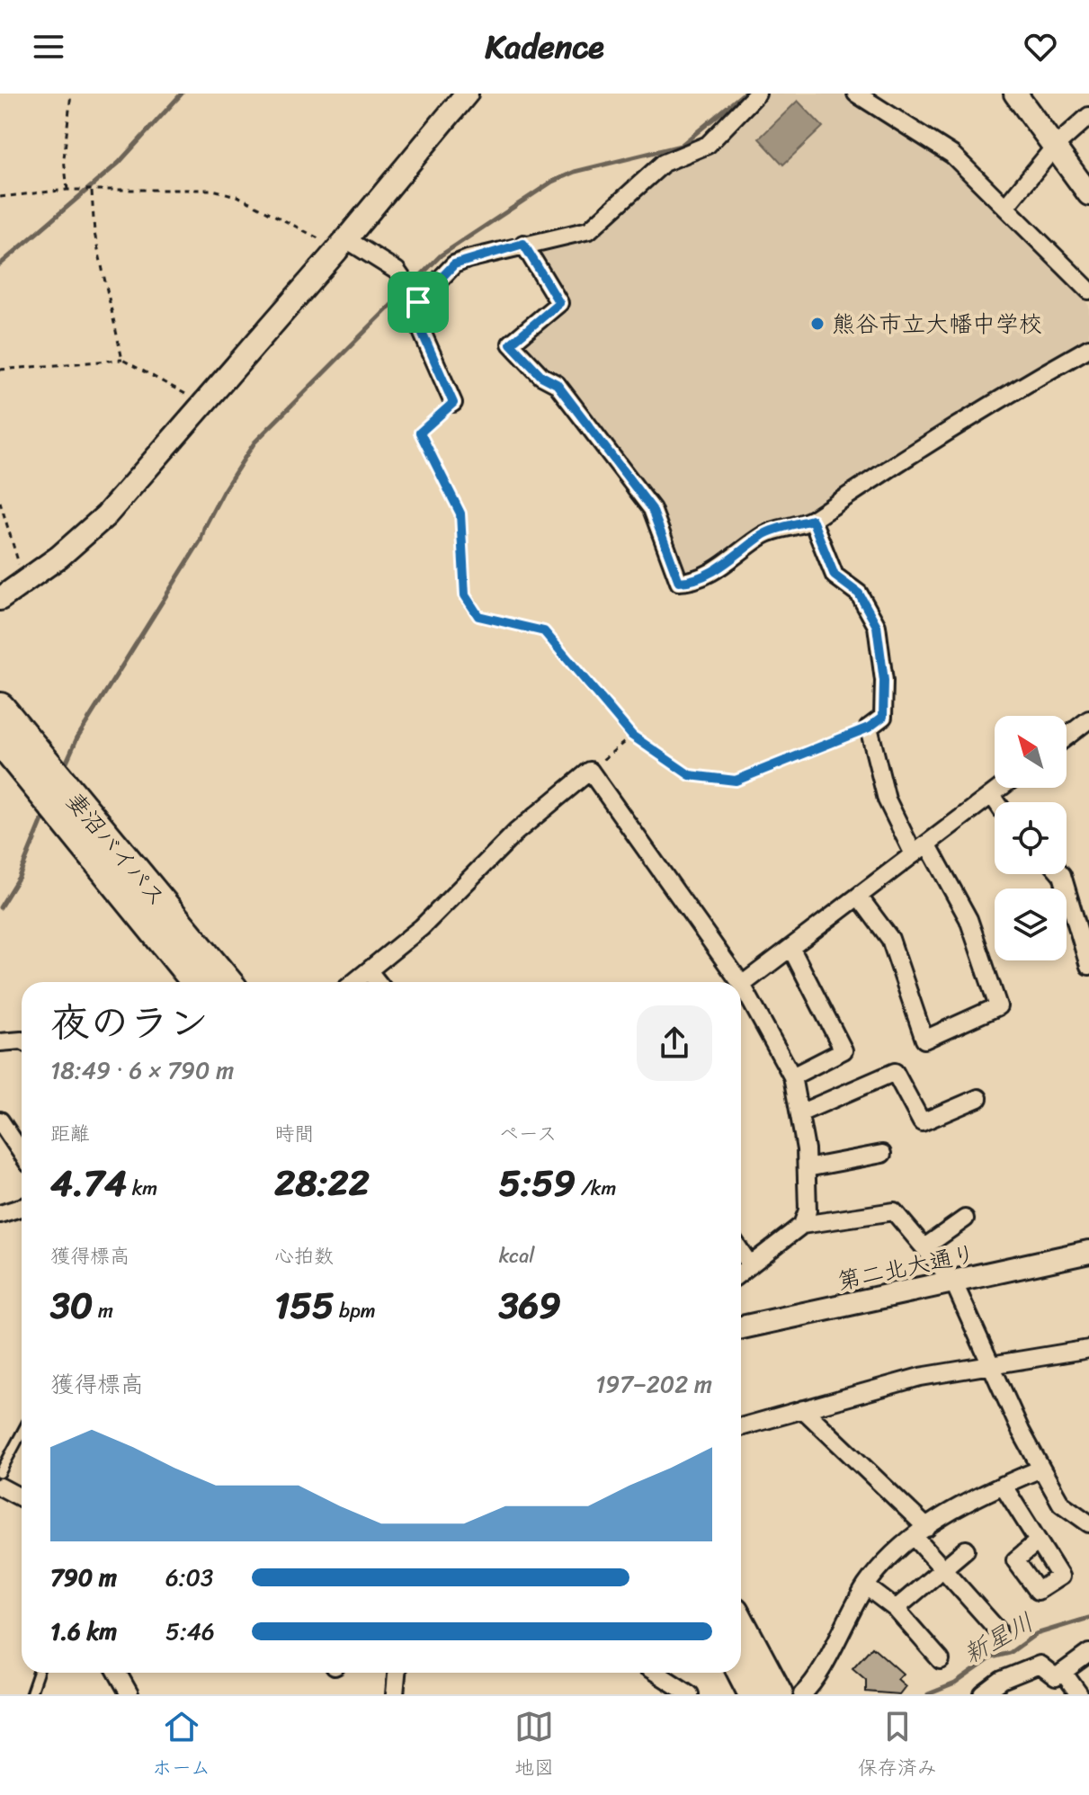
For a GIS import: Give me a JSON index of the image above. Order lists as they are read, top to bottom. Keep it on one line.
{"streets":{"highway":["妻沼バイパス"],"street":["第二北大通り"]},"water":["新星川"],"places":["熊谷市立大幡中学校"],"north":"top left","page":{"header":"Kadence","heading":["夜のラン","18:49 · 6 × 790 m"],"stats":[["距離","4.74 km"],["時間","28:22"],["ペース","5:59 /km"],["獲得標高","30 m"],["心拍数","155 bpm"],["kcal","369"]],"chart":["獲得標高","197–202 m"],"list":[{"name":"790 m","note":"6:03"},{"name":"1.6 km","note":"5:46"}],"tabs":["ホーム","地図","保存済み"]}}
